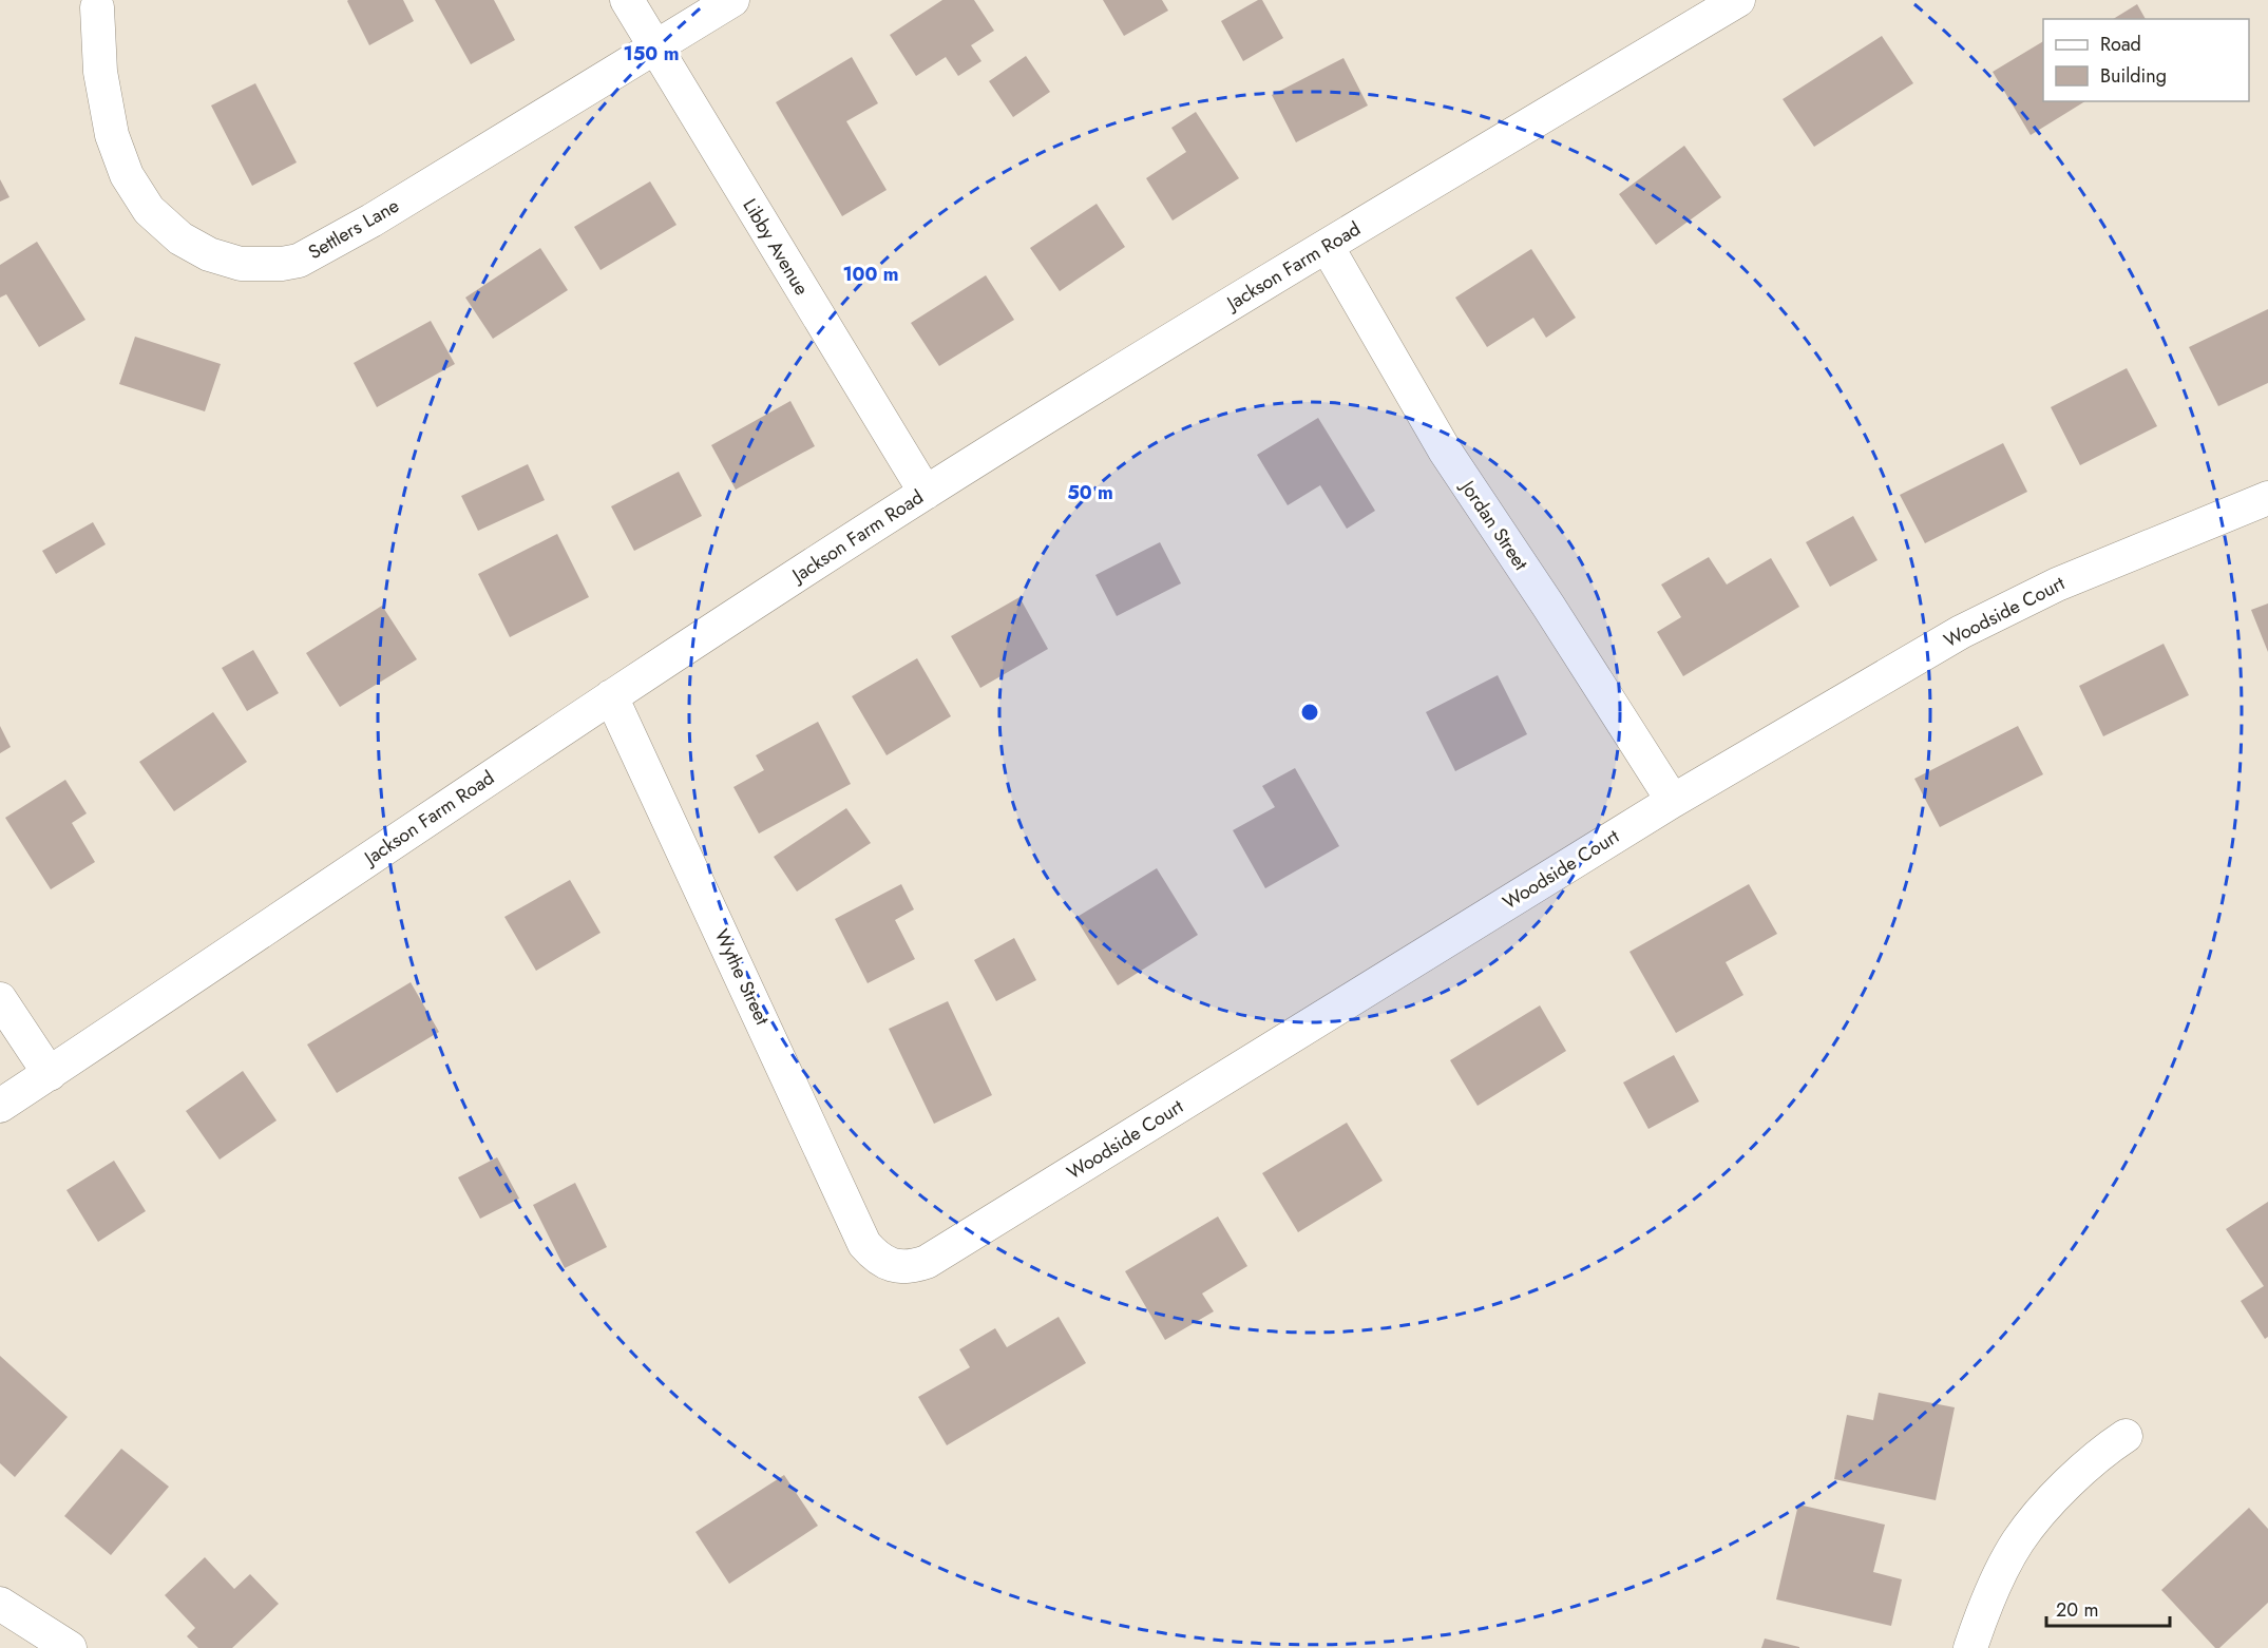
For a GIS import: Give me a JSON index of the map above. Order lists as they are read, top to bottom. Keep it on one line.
{"streets":{"street":["Settlers Lane","Libby Avenue","Jackson Farm Road","Jordan Street","Woodside Court","Wythe Street"]},"crossings":[["Settlers Lane","Libby Avenue"],["Libby Avenue","Jackson Farm Road"],["Jackson Farm Road","Jordan Street"],["Jackson Farm Road","Wythe Street"],["Jordan Street","Woodside Court"],["Woodside Court","Wythe Street"]],"legend":["Road","Building"],"scale_bar":"20 m","rings":["150 m","100 m","50 m"]}
